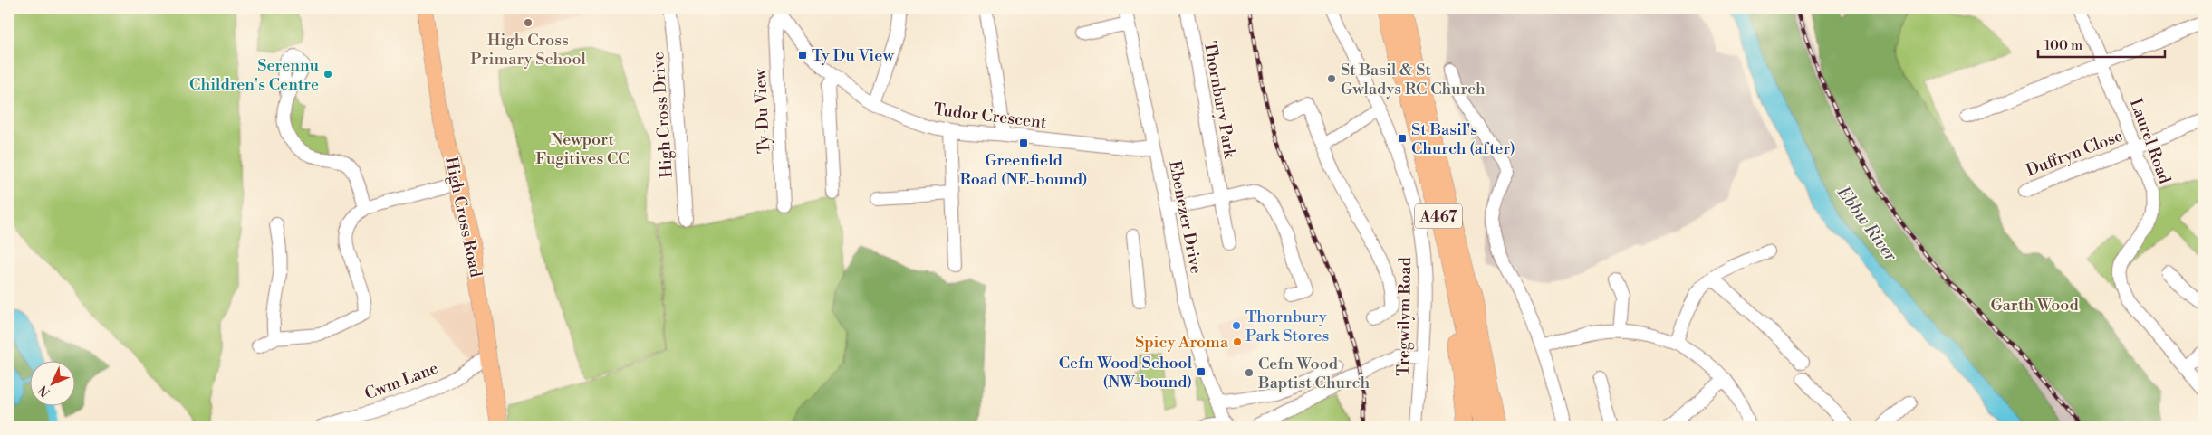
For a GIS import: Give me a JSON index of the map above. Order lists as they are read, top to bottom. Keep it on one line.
{"streets":{"main road":["A467","High Cross Road"],"street":["Thornbury Park","Ty-Du View","High Cross Drive","Tudor Crescent","Laurel Road","Duffryn Close","Ebenezer Drive","Tregwilym Road","Cwm Lane"]},"crossings":[["Ty-Du View","Tudor Crescent"],["Tudor Crescent","Ebenezer Drive"],["Laurel Road","Duffryn Close"],["High Cross Road","Cwm Lane"]],"water":["Ebbw River"],"parks":["Newport Fugitives CC","Garth Wood"],"places":{"other":["High Cross Primary School","Serennu Children's Centre","St Basil & St Gwladys RC Church","Thornbury Park Stores","Spicy Aroma","Cefn Wood Baptist Church"],"transit":["Ty Du View","St Basil's Church (after)","Greenfield Road (NE-bound)","Cefn Wood School (NW-bound)"]},"scale_bar":"100 m","north":"bottom left"}
